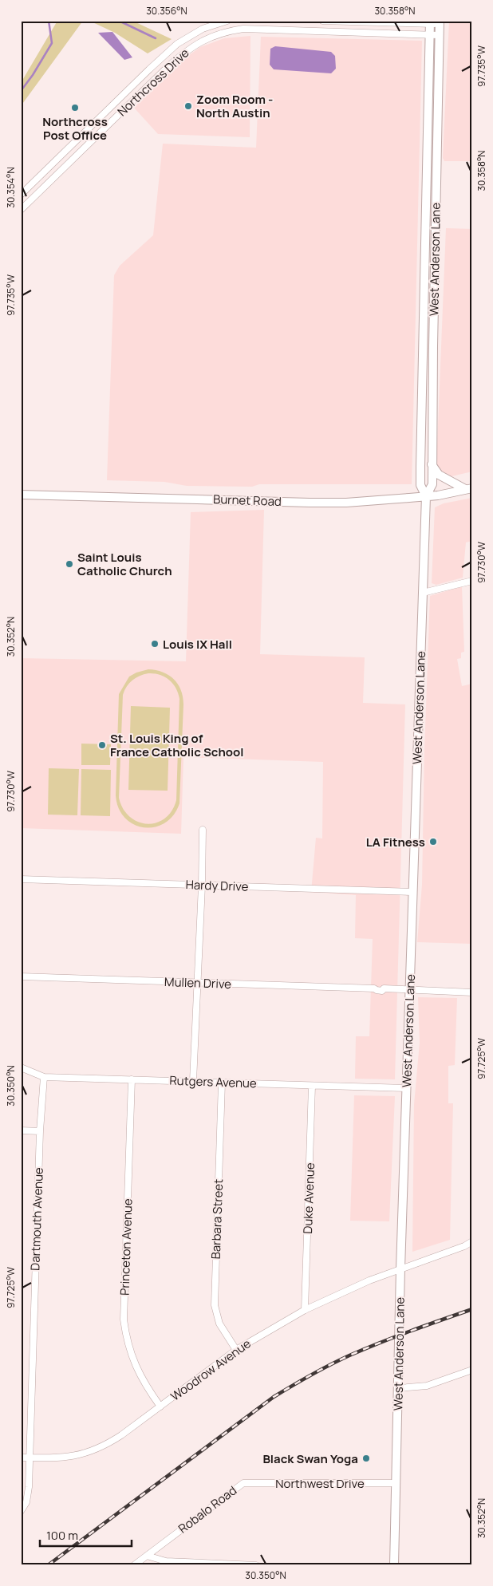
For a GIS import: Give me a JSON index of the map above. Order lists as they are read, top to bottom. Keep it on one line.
{"streets":{"main road":["West Anderson Lane","Burnet Road"],"street":["Northcross Drive","Hardy Drive","Mullen Drive","Rutgers Avenue","Duke Avenue","Dartmouth Avenue","Barbara Street","Princeton Avenue","Woodrow Avenue","Northwest Drive","Robalo Road"]},"crossings":[["Northcross Drive","West Anderson Lane"],["West Anderson Lane","Burnet Road"],["West Anderson Lane","Hardy Drive"],["West Anderson Lane","Mullen Drive"],["West Anderson Lane","Rutgers Avenue"],["West Anderson Lane","Woodrow Avenue"],["West Anderson Lane","Northwest Drive"],["Rutgers Avenue","Duke Avenue"],["Rutgers Avenue","Dartmouth Avenue"],["Rutgers Avenue","Barbara Street"],["Rutgers Avenue","Princeton Avenue"],["Duke Avenue","Woodrow Avenue"],["Dartmouth Avenue","Woodrow Avenue"],["Barbara Street","Woodrow Avenue"],["Princeton Avenue","Woodrow Avenue"],["Northwest Drive","Robalo Road"]],"places":["Zoom Room - North Austin","Northcross Post Office","Saint Louis Catholic Church","Louis IX Hall","St. Louis King of France Catholic School","LA Fitness","Black Swan Yoga"],"scale_bar":"100 m","coordinates":["30.356°N","30.358°N","97.735°W","30.354°N","97.730°W","30.352°N","97.725°W","30.350°N"]}
